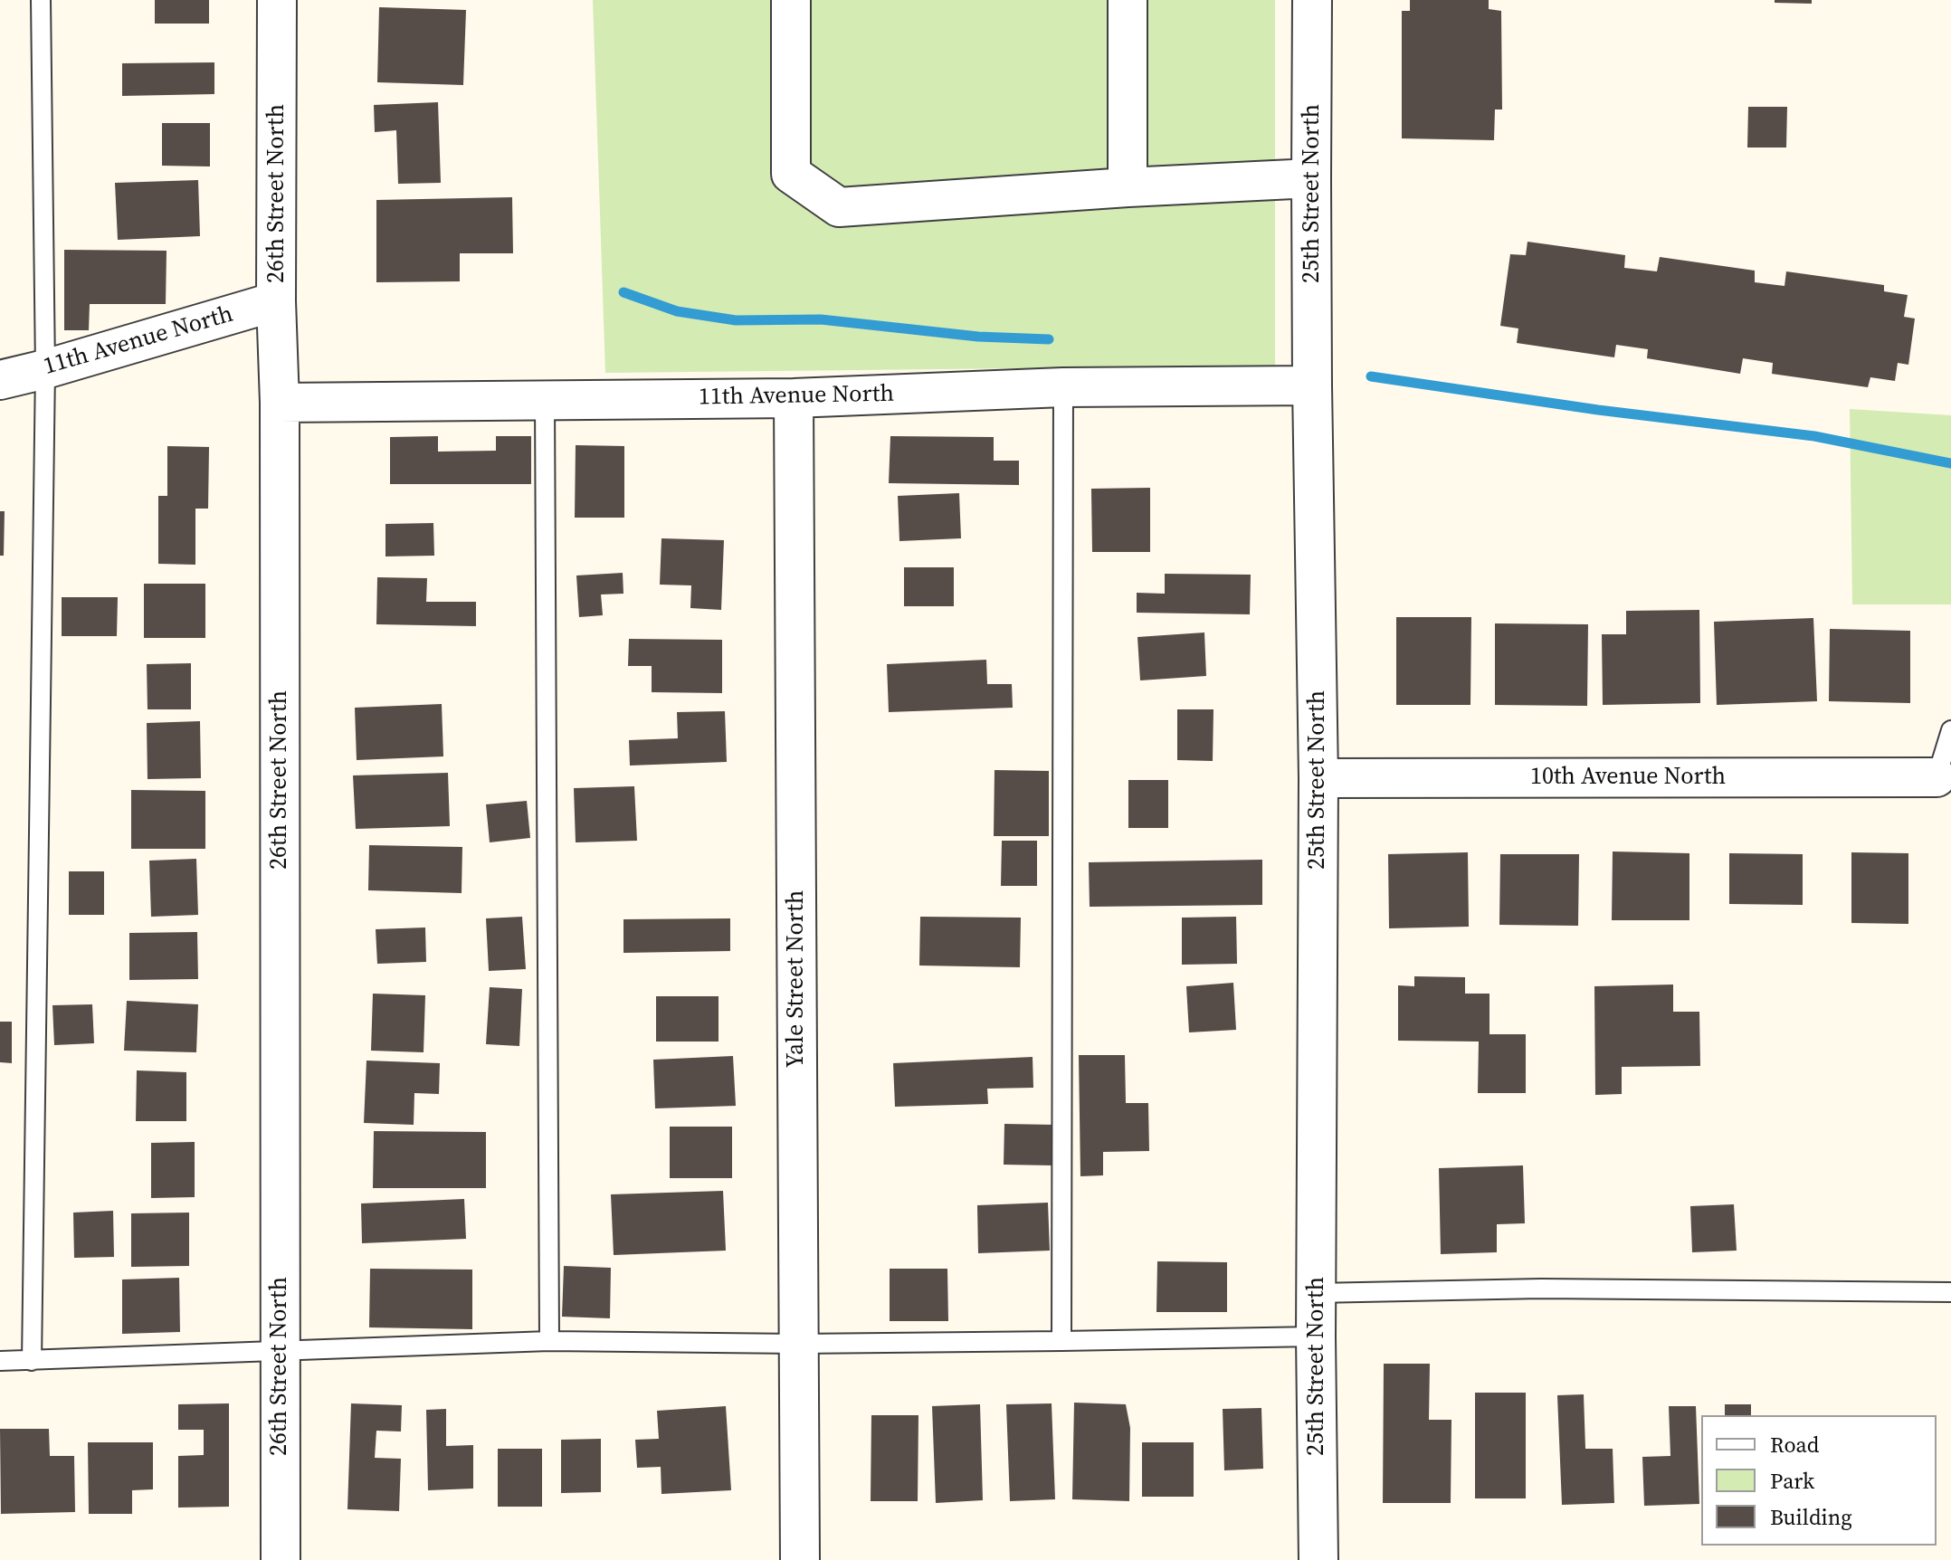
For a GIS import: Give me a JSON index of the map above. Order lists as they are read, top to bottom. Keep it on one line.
{"streets":{"street":["26th Street North","25th Street North","11th Avenue North","10th Avenue North","Yale Street North"]},"crossings":[["26th Street North","11th Avenue North"],["25th Street North","11th Avenue North"],["25th Street North","10th Avenue North"],["11th Avenue North","Yale Street North"]],"legend":["Road","Park","Building"]}
